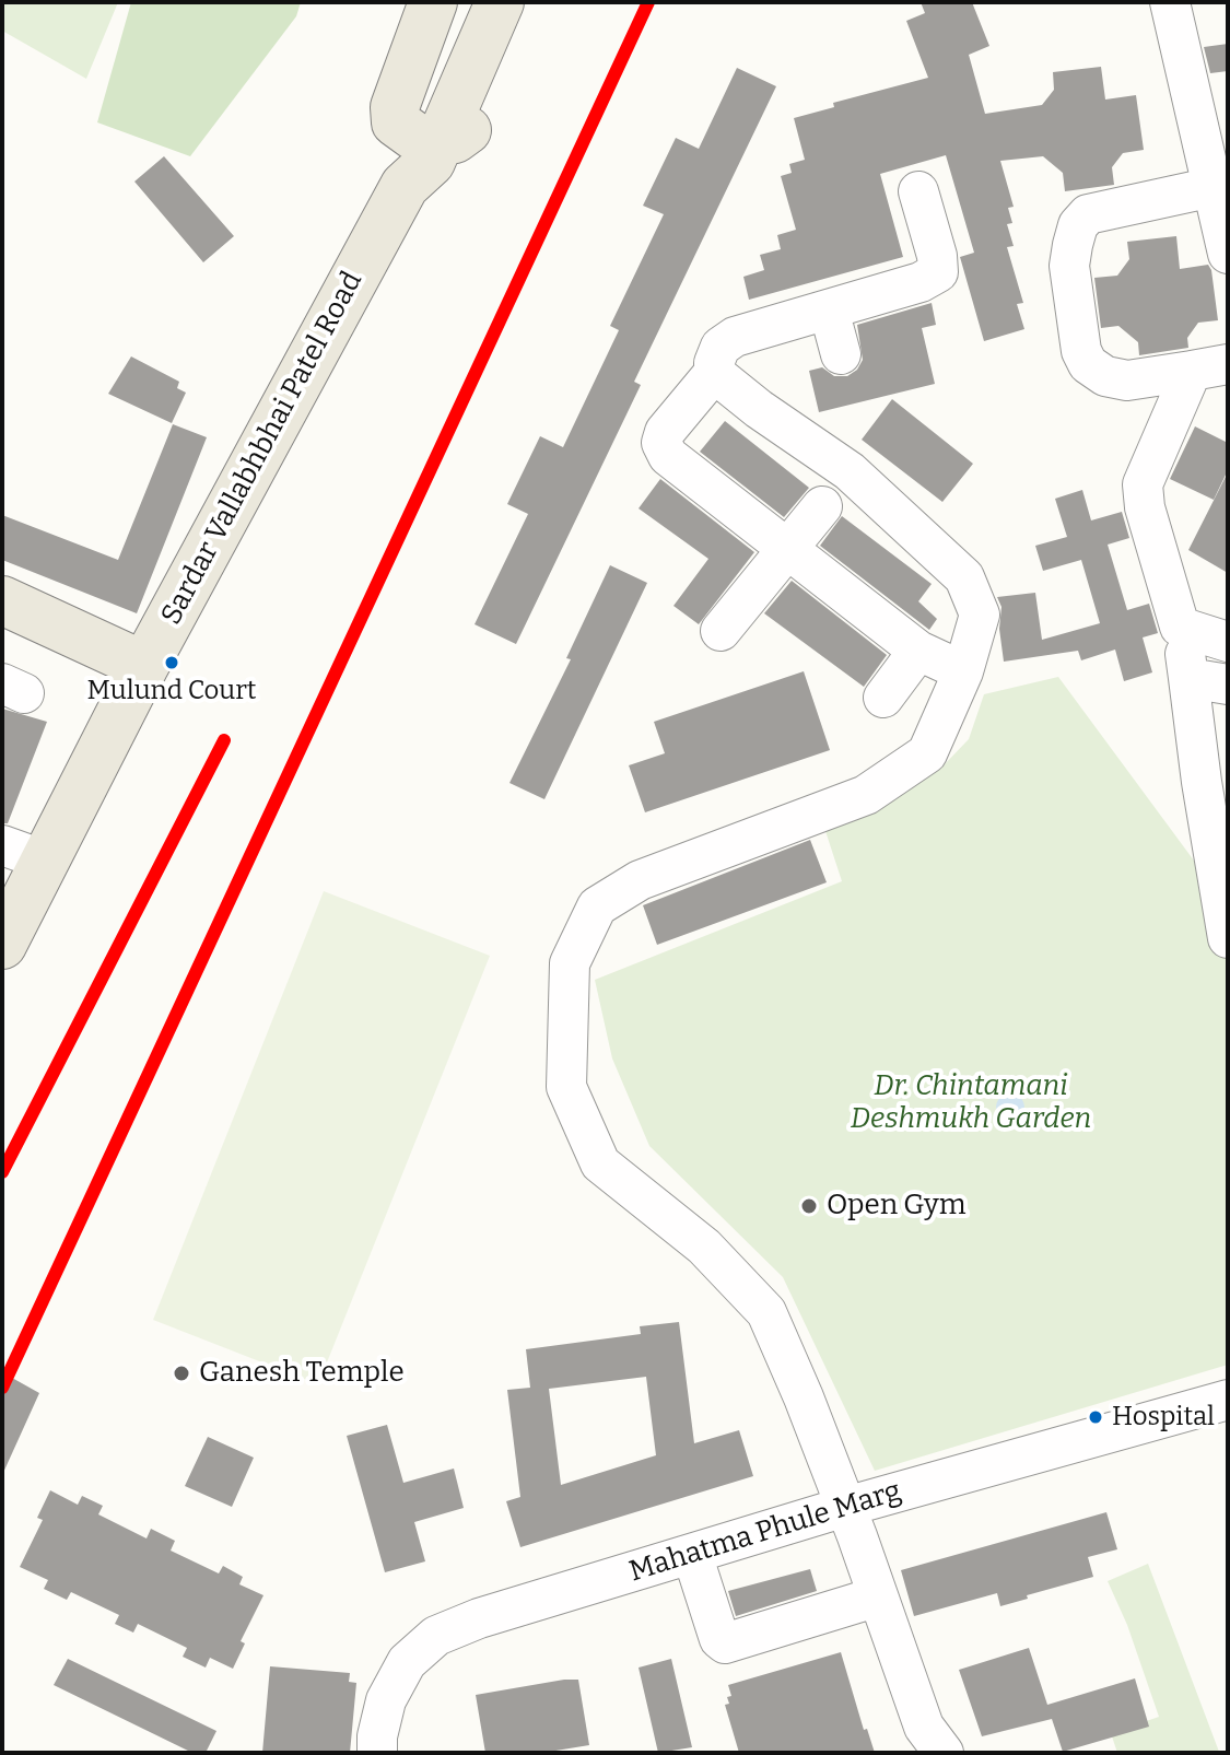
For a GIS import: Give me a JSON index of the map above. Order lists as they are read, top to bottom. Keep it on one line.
{"streets":{"main road":["Sardar Vallabhbhai Patel Road"],"street":["Mahatma Phule Marg"]},"parks":["Dr. Chintamani Deshmukh Garden"],"places":["Mulund Court","Open Gym","Ganesh Temple","Hospital"]}
